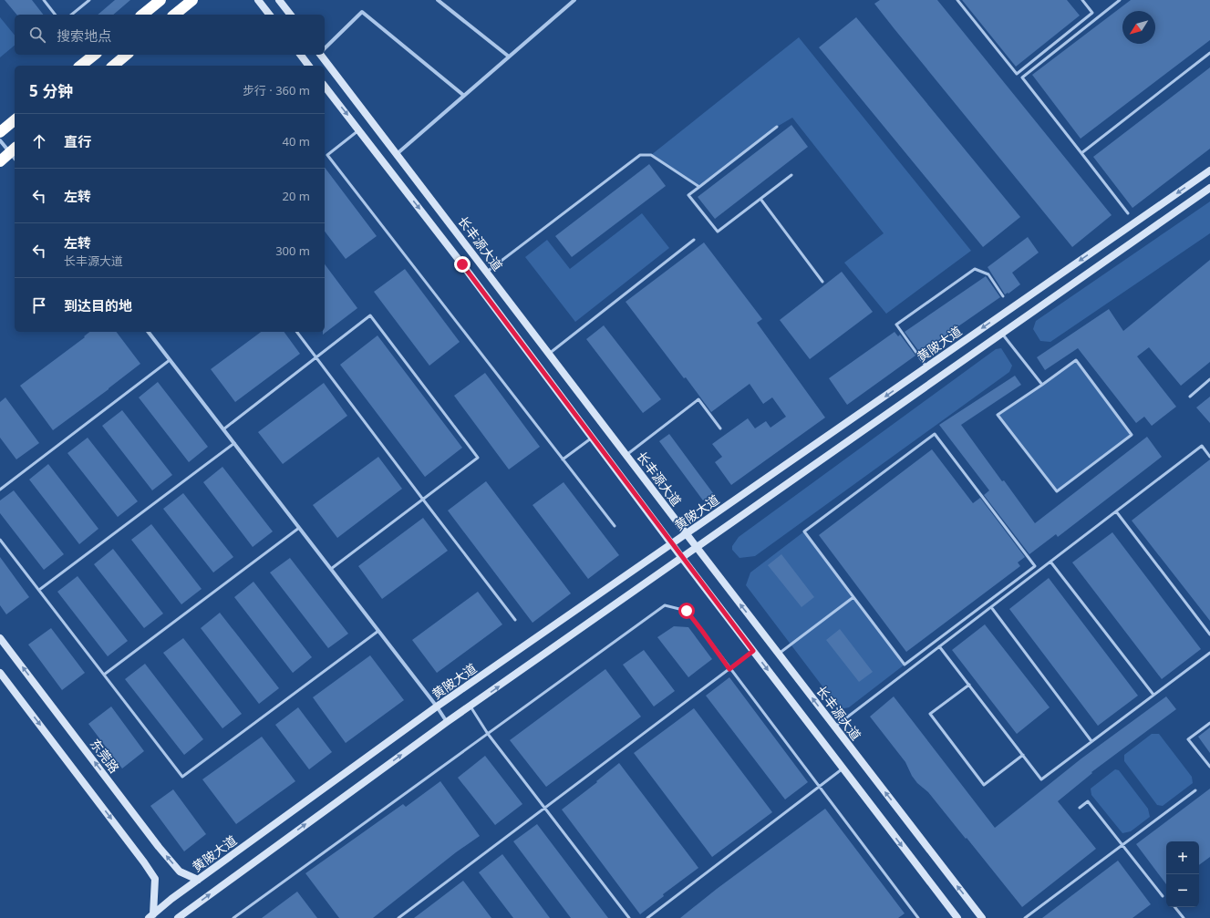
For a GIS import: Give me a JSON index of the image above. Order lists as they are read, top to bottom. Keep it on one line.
{"streets":{"street":["长丰源大道","黄陂大道","东莞路"]},"crossings":[["长丰源大道","黄陂大道"],["黄陂大道","东莞路"]],"north":"bottom left","page":{"search":"搜索地点","heading":["5 分钟","步行 · 360 m"],"list":[["直行","40 m"],["左转","20 m"],["左转","长丰源大道","300 m"],"到达目的地"],"map_buttons":["+","−"]}}
